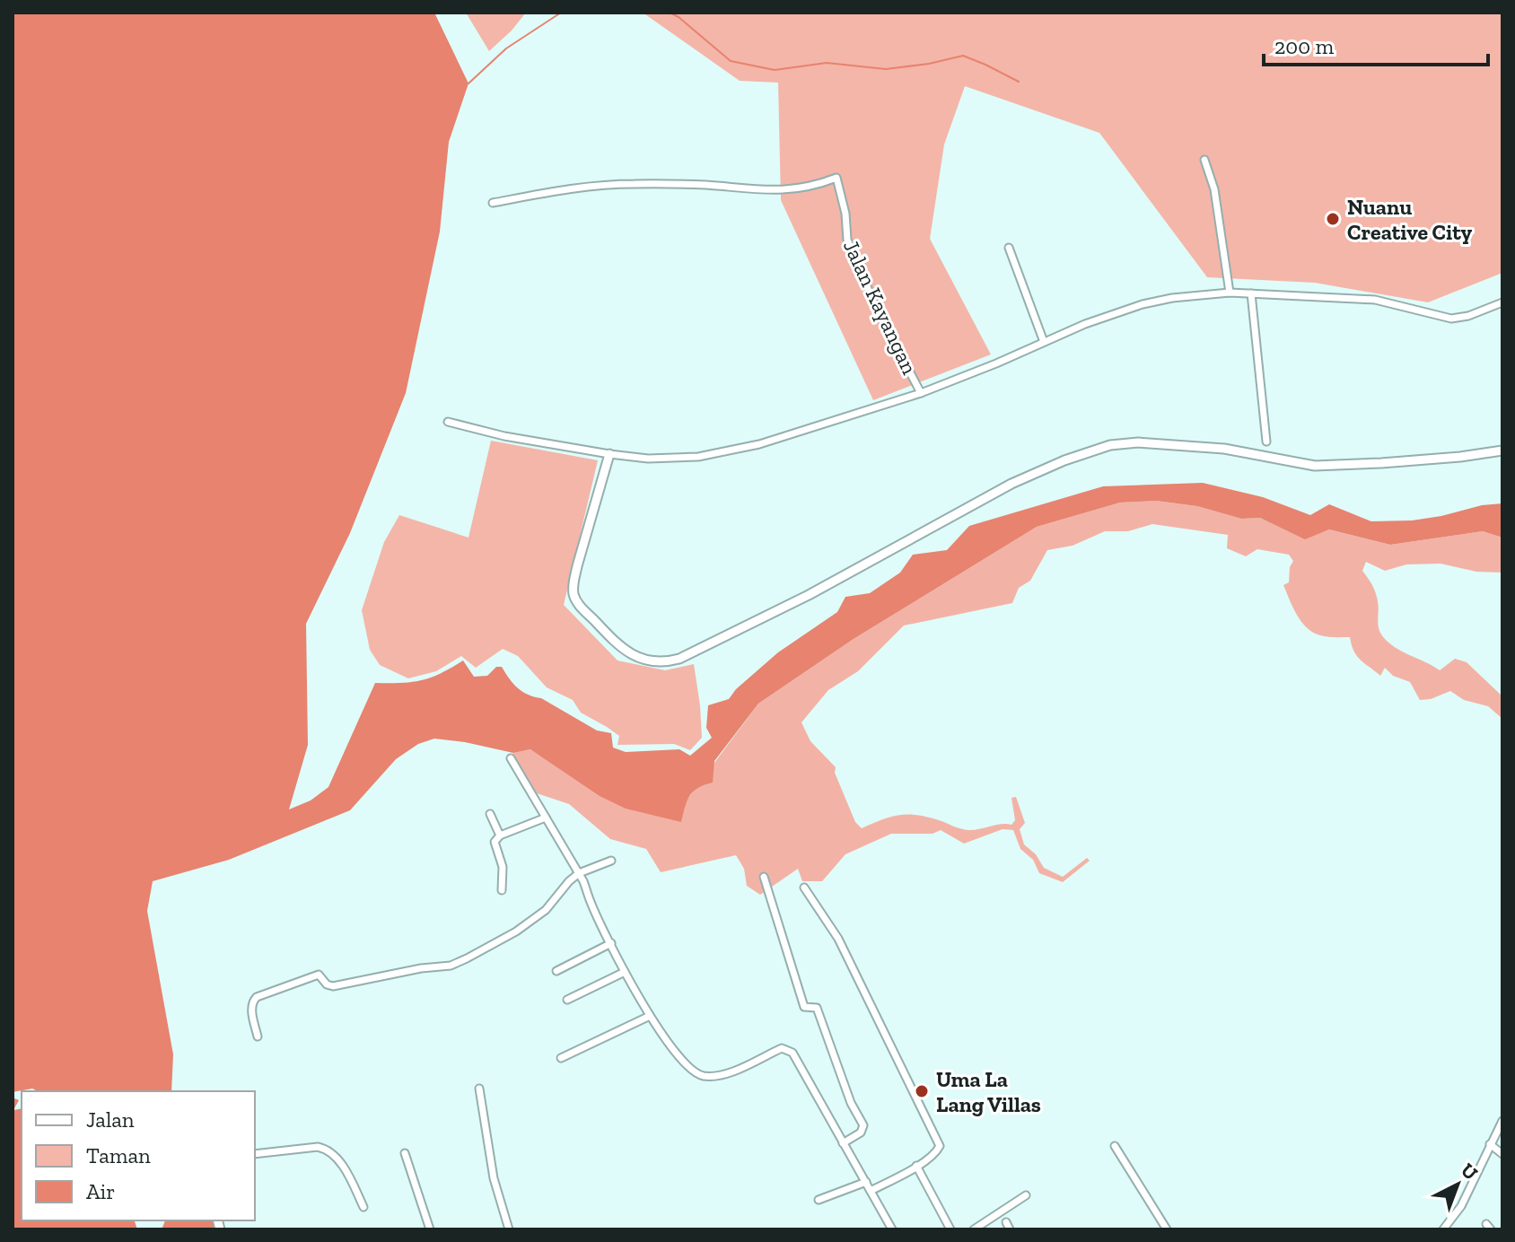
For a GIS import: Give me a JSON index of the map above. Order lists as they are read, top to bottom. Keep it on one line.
{"streets":{"street":["Jalan Kayangan"]},"places":["Nuanu Creative City","Uma La Lang Villas"],"legend":["Jalan","Taman","Air"],"scale_bar":"200 m","north":"top right"}
